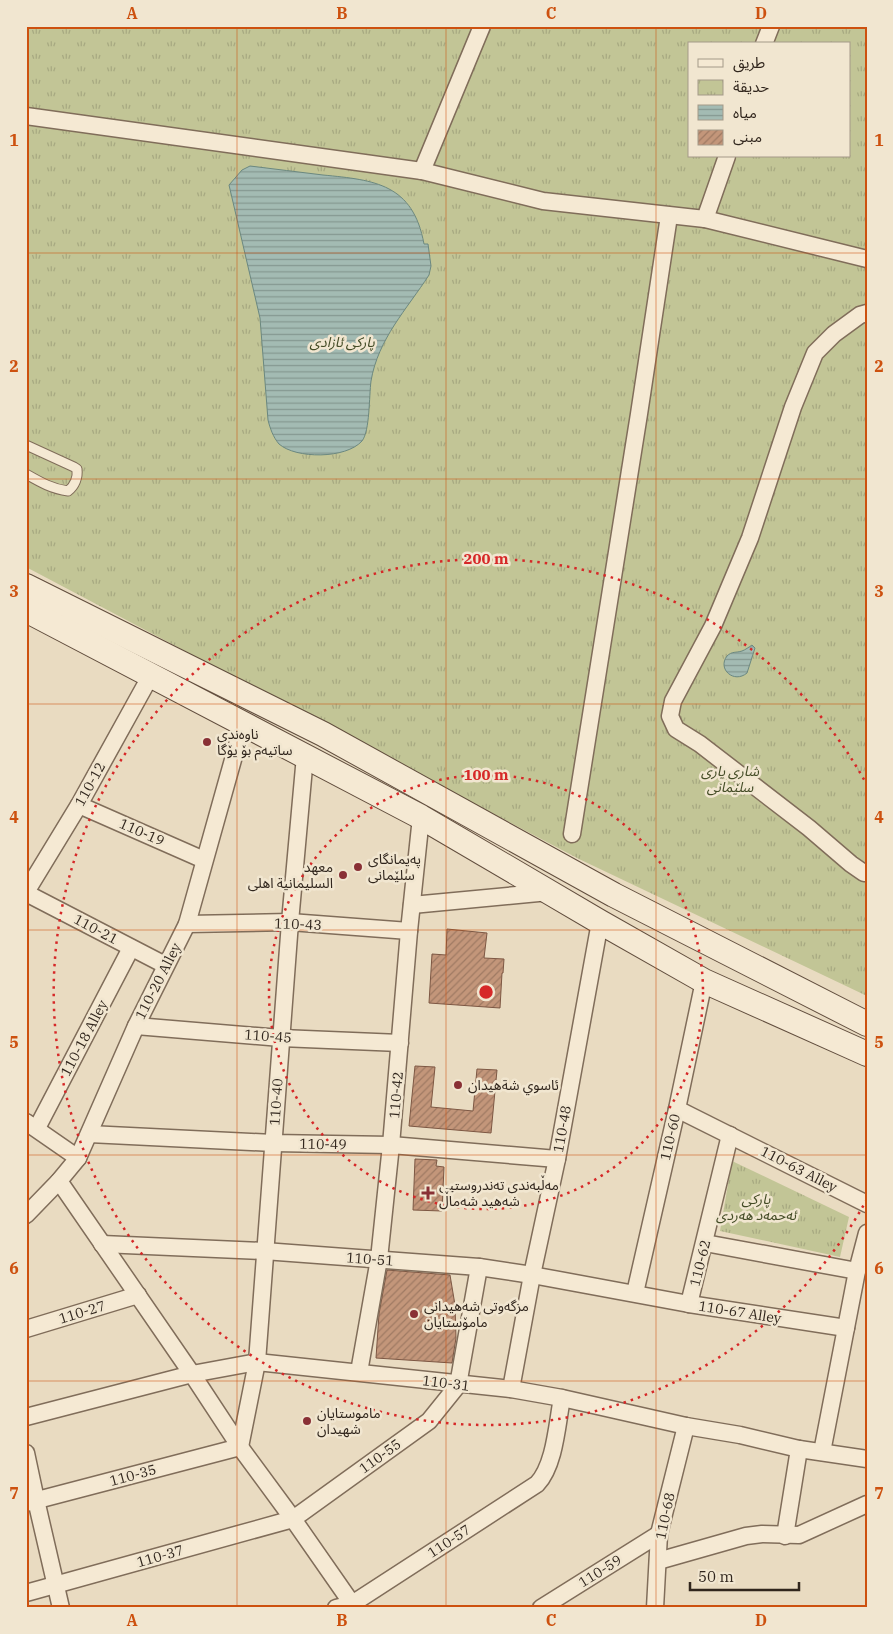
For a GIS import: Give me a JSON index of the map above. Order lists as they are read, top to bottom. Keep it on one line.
{"streets":{"street":["110-12","110-19","110-43","110-21","110-20 Alley","110-45","110-18 Alley","110-42","110-40","110-48","110-60","110-49","110-63 Alley","110-51","110-62","110-27","110-67 Alley","110-31","110-55","110-35","110-68","110-57","110-37","110-59"]},"crossings":[["110-12","110-19"],["110-12","110-21"],["110-19","110-20 Alley"],["110-43","110-20 Alley"],["110-43","110-42"],["110-43","110-40"],["110-21","110-20 Alley"],["110-21","110-18 Alley"],["110-20 Alley","110-45"],["110-20 Alley","110-49"],["110-45","110-42"],["110-45","110-40"],["110-42","110-49"],["110-42","110-51"],["110-42","110-31"],["110-40","110-49"],["110-40","110-51"],["110-40","110-31"],["110-40","110-35"],["110-48","110-49"],["110-48","110-51"],["110-48","110-31"],["110-60","110-63 Alley"],["110-60","110-51"],["110-60","110-67 Alley"],["110-63 Alley","110-62"],["110-51","110-67 Alley"],["110-62","110-67 Alley"],["110-31","110-55"],["110-31","110-68"],["110-31","110-57"],["110-55","110-37"],["110-68","110-59"]],"parks":["پارکی ئازادی","شاری یاری سلێمانی","پارکی ئەحمەد هەردی"],"places":{"other":["ناوەندی ساتیەم بۆ یۆگا","پەیمانگای سلێمانی","معهد السلیمانیة اهلى","ئاسوي شةهيدان","مزگەوتی شەهیدانی مامۆستایان","ماموستايان شهيدان"],"health":["مەڵبەندی تەندروستیی شەهید شەماڵ"]},"legend":["طريق","حديقة","مياه","مبنى"],"scale_bar":"50 m","grid":{"columns":["A","B","C","D"],"rows":["1","2","3","4","5","6","7"]},"rings":["200 m","100 m"]}
